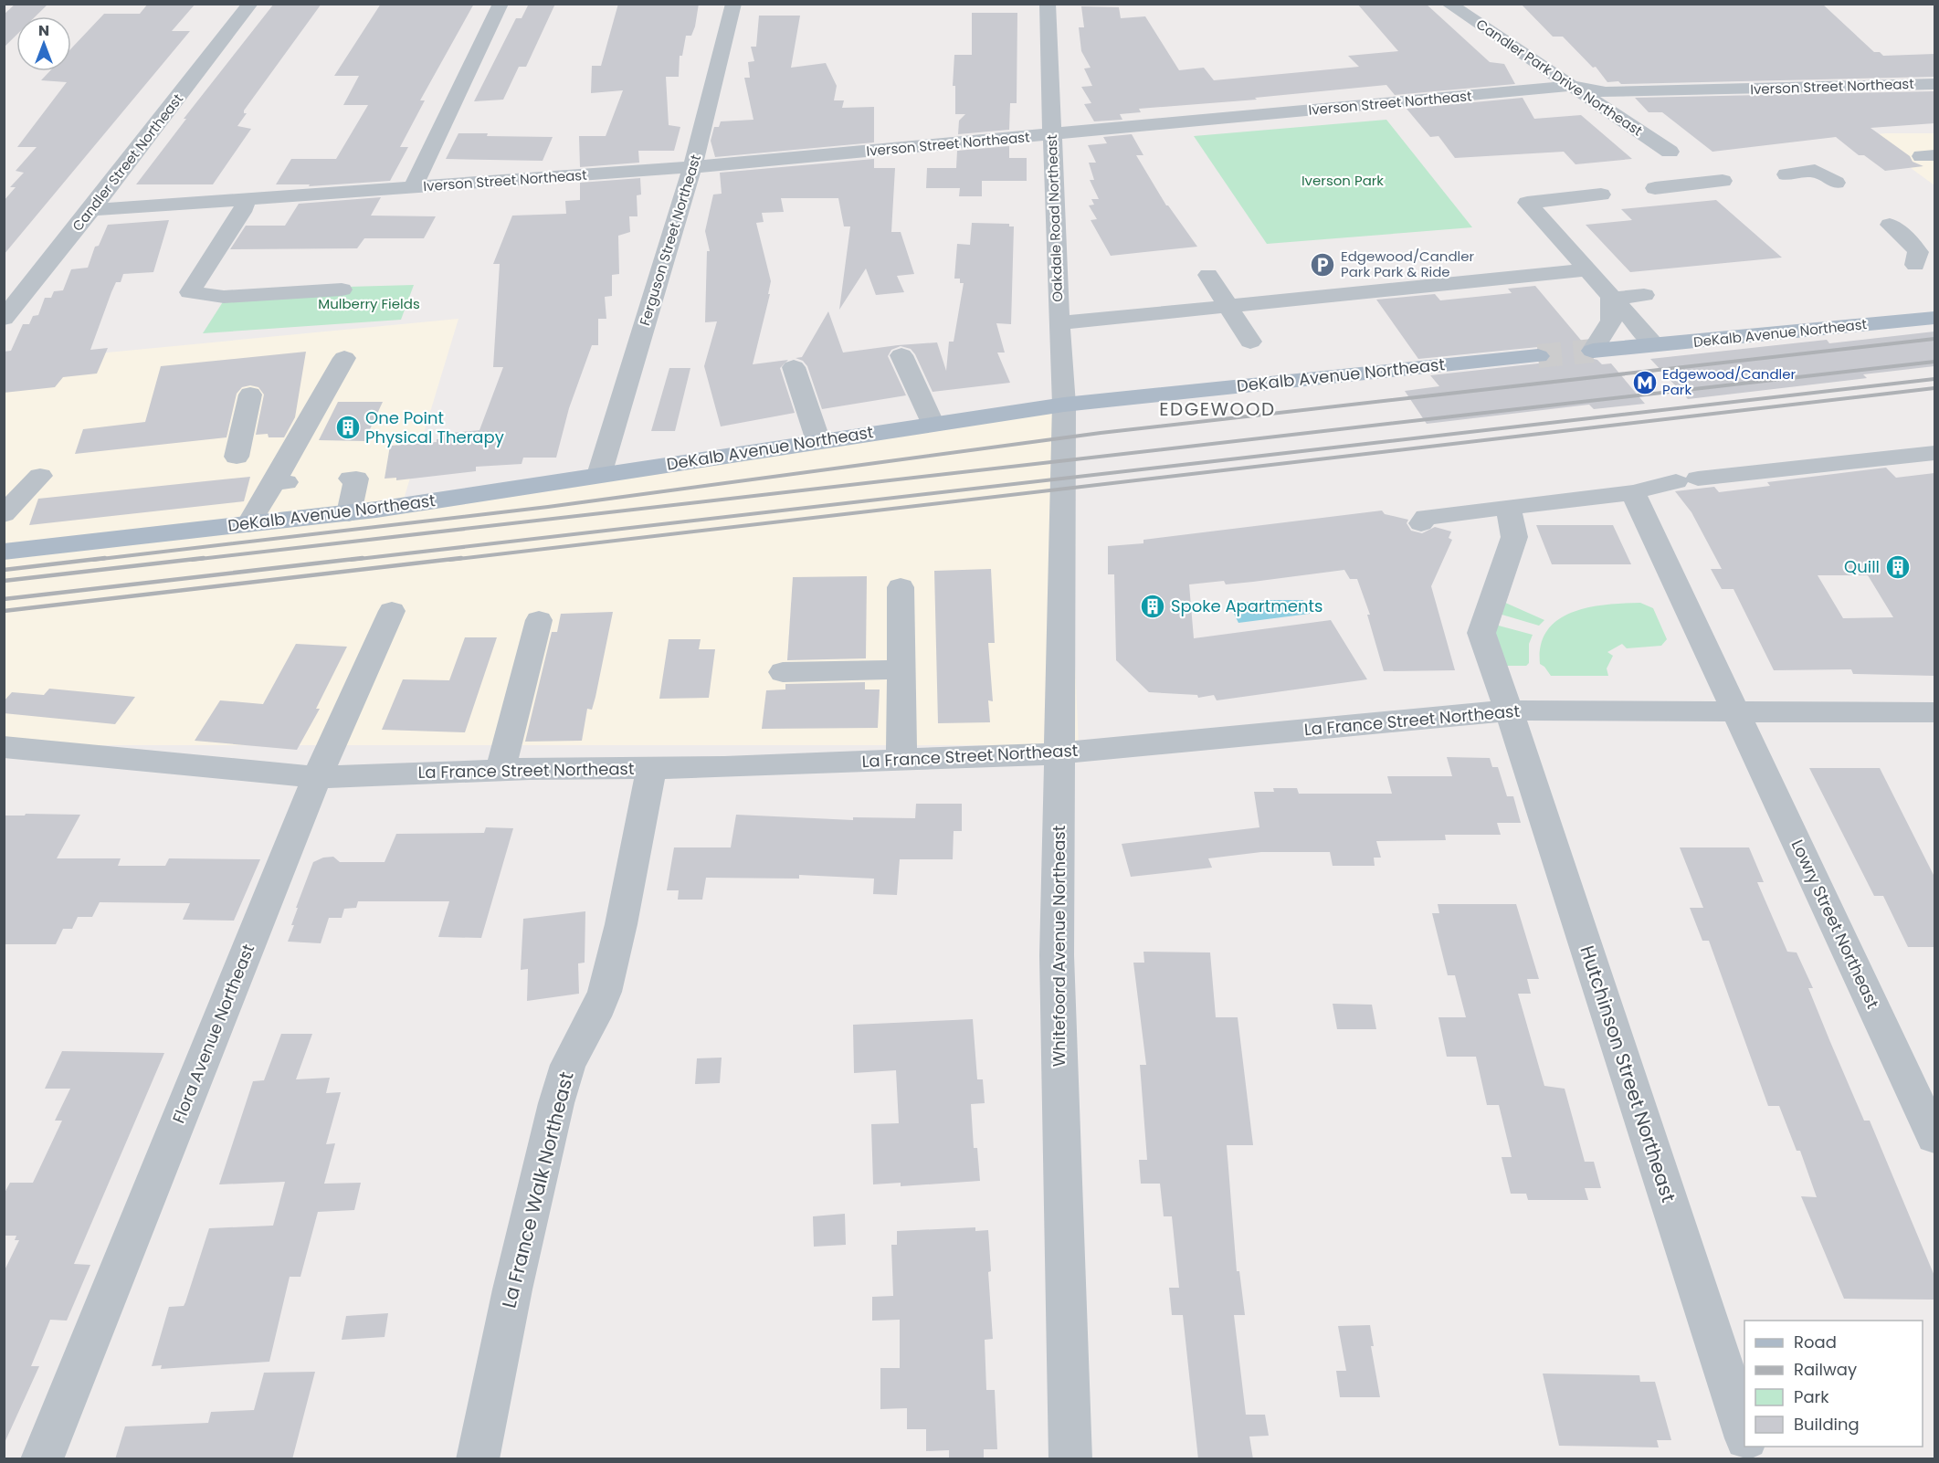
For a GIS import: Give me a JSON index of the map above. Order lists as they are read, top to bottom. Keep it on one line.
{"streets":{"main road":["DeKalb Avenue Northeast"],"street":["Candler Park Drive Northeast","Iverson Street Northeast","Candler Street Northeast","Oakdale Road Northeast","Ferguson Street Northeast","La France Street Northeast","Lowry Street Northeast","Whitefoord Avenue Northeast","Flora Avenue Northeast","Hutchinson Street Northeast","La France Walk Northeast"]},"crossings":[["Candler Park Drive Northeast","Iverson Street Northeast"],["Iverson Street Northeast","Candler Street Northeast"],["Iverson Street Northeast","Oakdale Road Northeast"],["Iverson Street Northeast","Ferguson Street Northeast"],["Oakdale Road Northeast","DeKalb Avenue Northeast"],["Oakdale Road Northeast","Whitefoord Avenue Northeast"],["Ferguson Street Northeast","DeKalb Avenue Northeast"],["DeKalb Avenue Northeast","Whitefoord Avenue Northeast"],["La France Street Northeast","Lowry Street Northeast"],["La France Street Northeast","Whitefoord Avenue Northeast"],["La France Street Northeast","Flora Avenue Northeast"],["La France Street Northeast","Hutchinson Street Northeast"],["La France Street Northeast","La France Walk Northeast"]],"districts":["EDGEWOOD"],"parks":["Iverson Park","Mulberry Fields"],"places":{"parking":["Edgewood/Candler Park Park & Ride"],"metro station":["Edgewood/Candler Park"],"building":["One Point Physical Therapy","Quill","Spoke Apartments"]},"legend":["Road","Railway","Park","Building"],"north":"top"}
